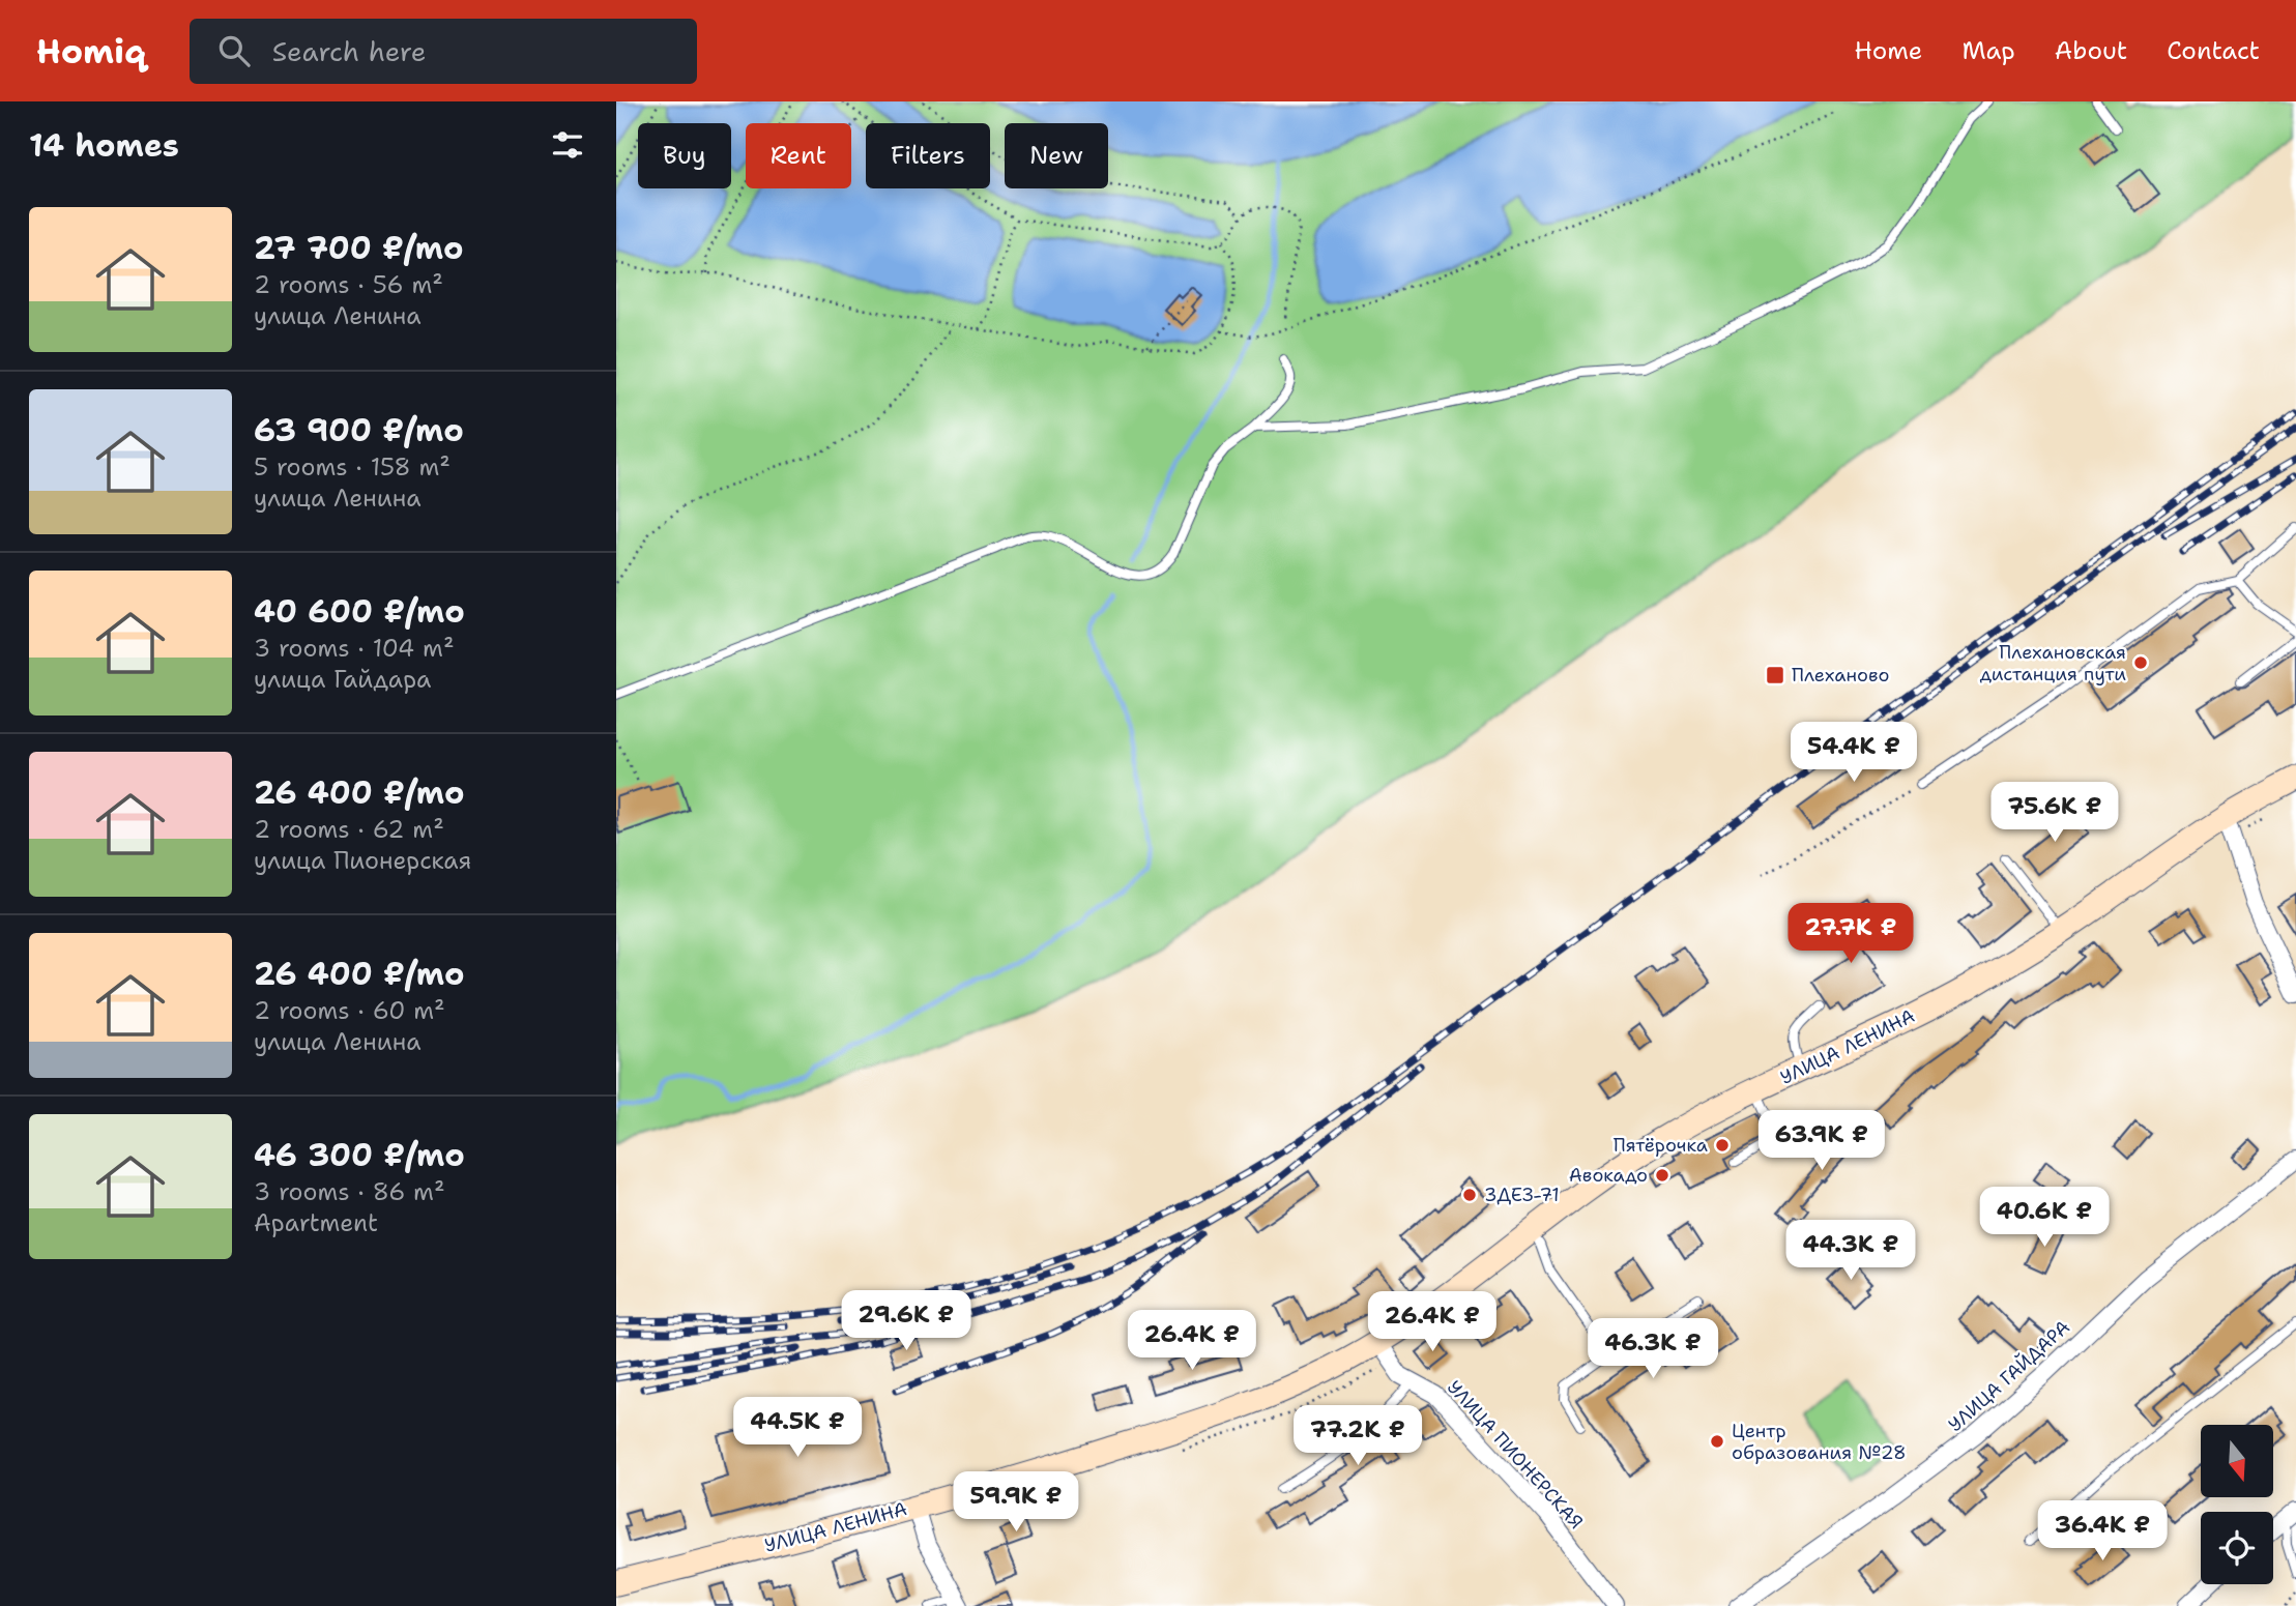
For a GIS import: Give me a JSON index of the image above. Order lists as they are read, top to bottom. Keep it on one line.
{"streets":{"main road":["УЛИЦА ЛЕНИНА"],"street":["УЛИЦА ГАЙДАРА","УЛИЦА ПИОНЕРСКАЯ"]},"crossings":[["УЛИЦА ЛЕНИНА","УЛИЦА ПИОНЕРСКАЯ"]],"places":{"other":["Плехановская дистанция пути","Пятёрочка","Авокадо","3ДЕЗ-71","Центр образования №28"],"transit":["Плеханово"]},"north":"bottom","page":{"header":"Homiq","search":"Search here","nav":["Home","Map","About","Contact"],"heading":"14 homes","chip":["Buy","Rent","Filters","New"],"list":[{"name":"27 700 ₽/mo","note":"2 rooms · 56 m² · улица Ленина"},{"name":"63 900 ₽/mo","note":"5 rooms · 158 m² · улица Ленина"},{"name":"40 600 ₽/mo","note":"3 rooms · 104 m² · улица Гайдара"},{"name":"26 400 ₽/mo","note":"2 rooms · 62 m² · улица Пионерская"},{"name":"26 400 ₽/mo","note":"2 rooms · 60 m² · улица Ленина"},{"name":"46 300 ₽/mo","note":"3 rooms · 86 m² · Apartment"}],"price":["54.4K ₽","75.6K ₽","27.7K ₽","63.9K ₽","40.6K ₽","44.3K ₽","29.6K ₽","26.4K ₽","26.4K ₽","46.3K ₽","44.5K ₽","77.2K ₽","59.9K ₽","36.4K ₽"]}}
